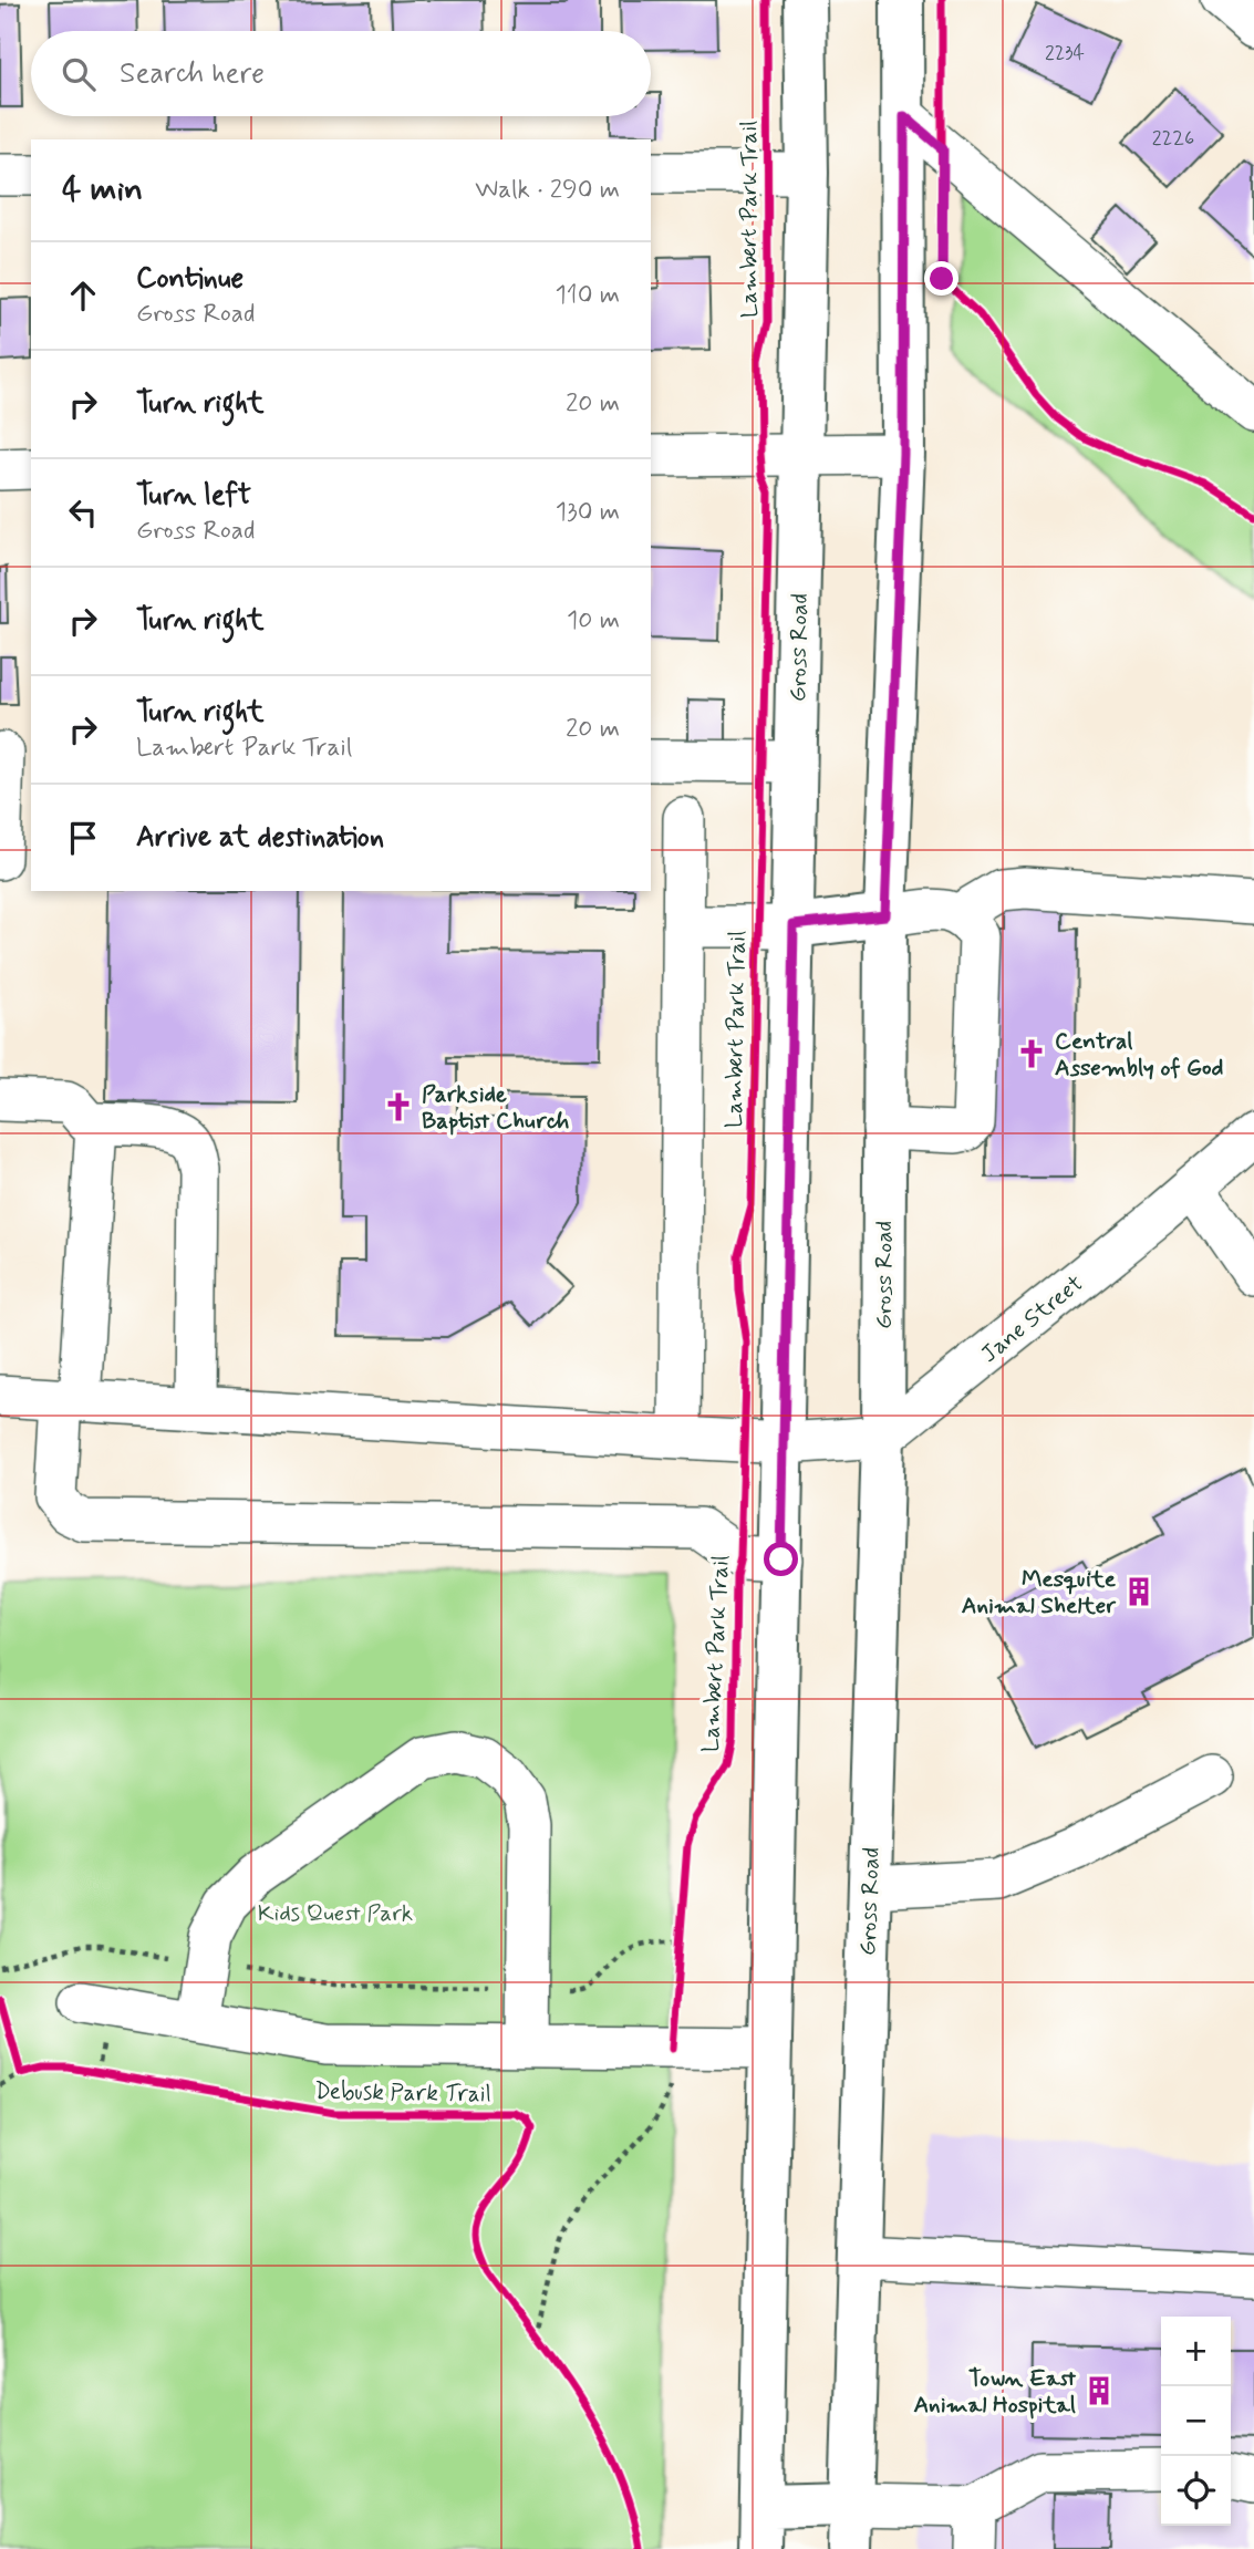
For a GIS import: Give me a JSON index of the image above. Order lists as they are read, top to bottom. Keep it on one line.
{"streets":{"main road":["Gross Road"],"street":["Jane Street"],"cycle path":["Lambert Park Trail","Debusk Park Trail"]},"crossings":[["Gross Road","Jane Street"]],"parks":["Kids Quest Park"],"places":{"church":["Central Assembly of God","Parkside Baptist Church"],"building":["Mesquite Animal Shelter","Town East Animal Hospital"]},"house_numbers":["2234","2226"],"page":{"search":"Search here","heading":["4 min","Walk · 290 m"],"list":[["Continue","Gross Road","110 m"],["Turn right","20 m"],["Turn left","Gross Road","130 m"],["Turn right","10 m"],["Turn right","Lambert Park Trail","20 m"],"Arrive at destination"],"map_buttons":["+","−"]}}
